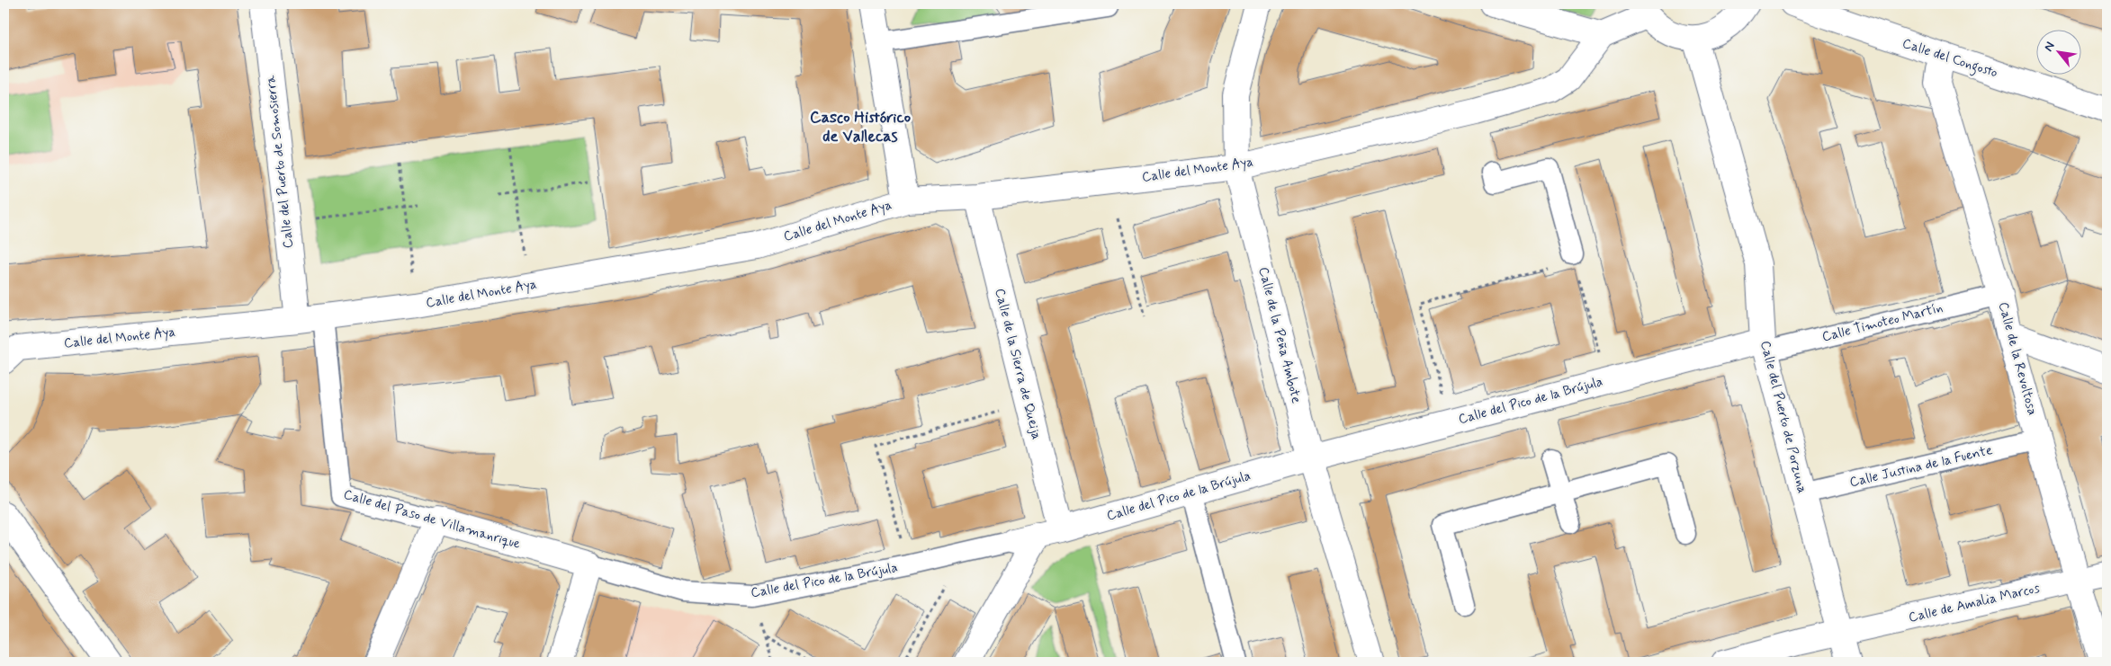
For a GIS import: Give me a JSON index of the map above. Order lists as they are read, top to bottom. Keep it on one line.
{"streets":{"street":["Calle del Congosto","Calle del Puerto de Somosierra","Calle del Monte Aya","Calle Timoteo Martín","Calle de la Peña Ambote","Calle de la Revoltosa","Calle de la Sierra de Queija","Calle del Pico de la Brújula","Calle del Puerto de Porzuna","Calle Justina de la Fuente","Calle del Paso de Villamanrique","Calle de Amalia Marcos"]},"crossings":[["Calle del Congosto","Calle de la Revoltosa"],["Calle del Puerto de Somosierra","Calle del Monte Aya"],["Calle del Monte Aya","Calle de la Peña Ambote"],["Calle del Monte Aya","Calle de la Sierra de Queija"],["Calle del Monte Aya","Calle del Paso de Villamanrique"],["Calle Timoteo Martín","Calle de la Revoltosa"],["Calle Timoteo Martín","Calle del Pico de la Brújula"],["Calle Timoteo Martín","Calle del Puerto de Porzuna"],["Calle de la Peña Ambote","Calle del Pico de la Brújula"],["Calle de la Revoltosa","Calle Justina de la Fuente"],["Calle de la Revoltosa","Calle de Amalia Marcos"],["Calle de la Sierra de Queija","Calle del Pico de la Brújula"],["Calle del Pico de la Brújula","Calle del Puerto de Porzuna"],["Calle del Pico de la Brújula","Calle del Paso de Villamanrique"],["Calle del Puerto de Porzuna","Calle Justina de la Fuente"],["Calle del Puerto de Porzuna","Calle de Amalia Marcos"]],"districts":["Casco Histórico de Vallecas"],"north":"top left"}
